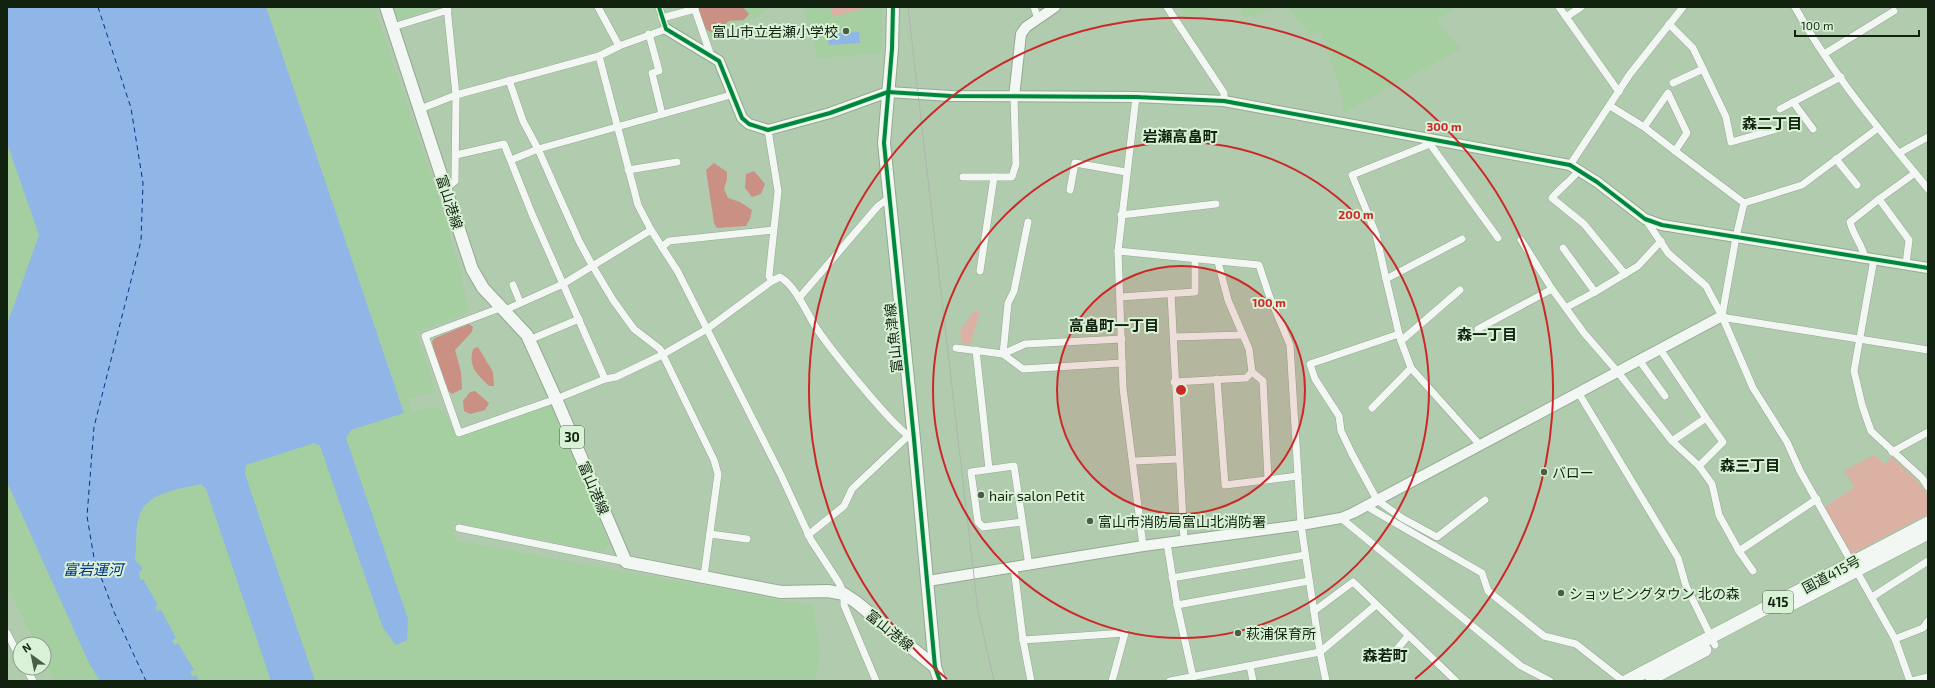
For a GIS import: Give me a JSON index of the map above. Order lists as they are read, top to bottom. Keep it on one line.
{"streets":{"highway":["国道415号","415"],"main road":["富山港線","富山魚津線","30"]},"crossings":[["富山港線","富山魚津線"]],"districts":["森二丁目","岩瀬高畠町","高畠町一丁目","森一丁目","森三丁目","森若町"],"water":["富岩運河"],"places":["富山市立岩瀬小学校","バロー","hair salon Petit","富山市消防局富山北消防署","ショッピングタウン 北の森","萩浦保育所"],"scale_bar":"100 m","north":"top left","rings":["300 m","200 m","100 m"]}
